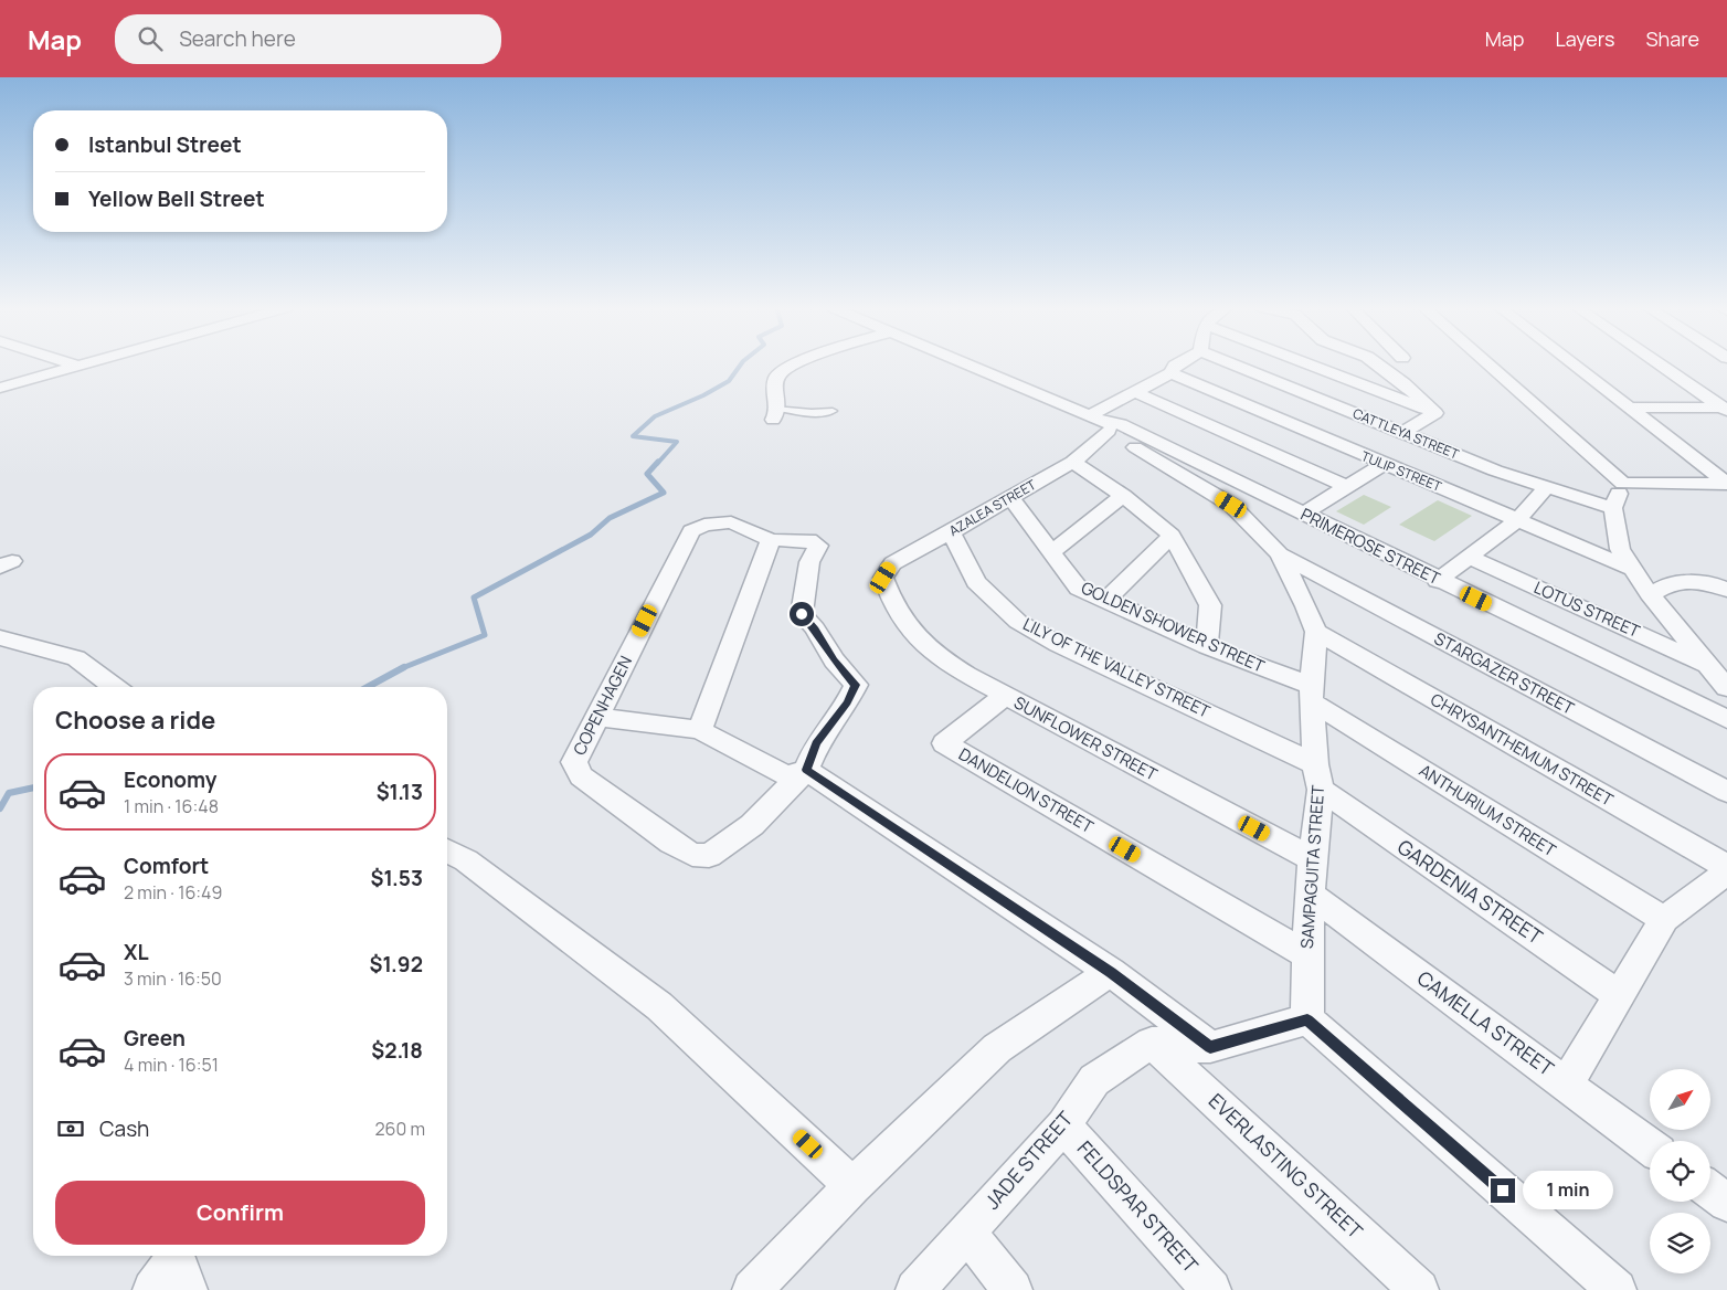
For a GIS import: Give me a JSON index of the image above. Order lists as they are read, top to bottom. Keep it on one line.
{"streets":{"street":["CATTLEYA STREET","TULIP STREET","AZALEA STREET","PRIMEROSE STREET","LOTUS STREET","GOLDEN SHOWER STREET","LILY OF THE VALLEY STREET","STARGAZER STREET","COPENHAGEN","SUNFLOWER STREET","CHRYSANTHEMUM STREET","DANDELION STREET","ANTHURIUM STREET","SAMPAGUITA STREET","GARDENIA STREET","CAMELLA STREET","JADE STREET","EVERLASTING STREET","FELDSPAR STREET"]},"crossings":[["TULIP STREET","AZALEA STREET"],["AZALEA STREET","PRIMEROSE STREET"],["AZALEA STREET","GOLDEN SHOWER STREET"],["AZALEA STREET","LILY OF THE VALLEY STREET"],["AZALEA STREET","SUNFLOWER STREET"],["AZALEA STREET","SAMPAGUITA STREET"],["PRIMEROSE STREET","SAMPAGUITA STREET"],["GOLDEN SHOWER STREET","ANTHURIUM STREET"],["GOLDEN SHOWER STREET","SAMPAGUITA STREET"],["LILY OF THE VALLEY STREET","SAMPAGUITA STREET"],["LILY OF THE VALLEY STREET","GARDENIA STREET"],["STARGAZER STREET","SAMPAGUITA STREET"],["SUNFLOWER STREET","DANDELION STREET"],["SUNFLOWER STREET","SAMPAGUITA STREET"],["CHRYSANTHEMUM STREET","SAMPAGUITA STREET"],["DANDELION STREET","SAMPAGUITA STREET"],["ANTHURIUM STREET","SAMPAGUITA STREET"],["SAMPAGUITA STREET","GARDENIA STREET"],["SAMPAGUITA STREET","CAMELLA STREET"],["JADE STREET","EVERLASTING STREET"],["JADE STREET","FELDSPAR STREET"]],"north":"top right","page":{"header":"Map","search":"Search here","nav":["Map","Layers","Share"],"banner":["Istanbul Street","Yellow Bell Street"],"heading":"Choose a ride","list":[{"name":"Economy","note":"1 min · 16:48","value":"$1.13"},{"name":"Comfort","note":"2 min · 16:49","value":"$1.53"},{"name":"XL","note":"3 min · 16:50","value":"$1.92"},{"name":"Green","note":"4 min · 16:51","value":"$2.18"}],"pay":["Cash","260 m"],"buttons":"Confirm","bubble":"1 min"}}
